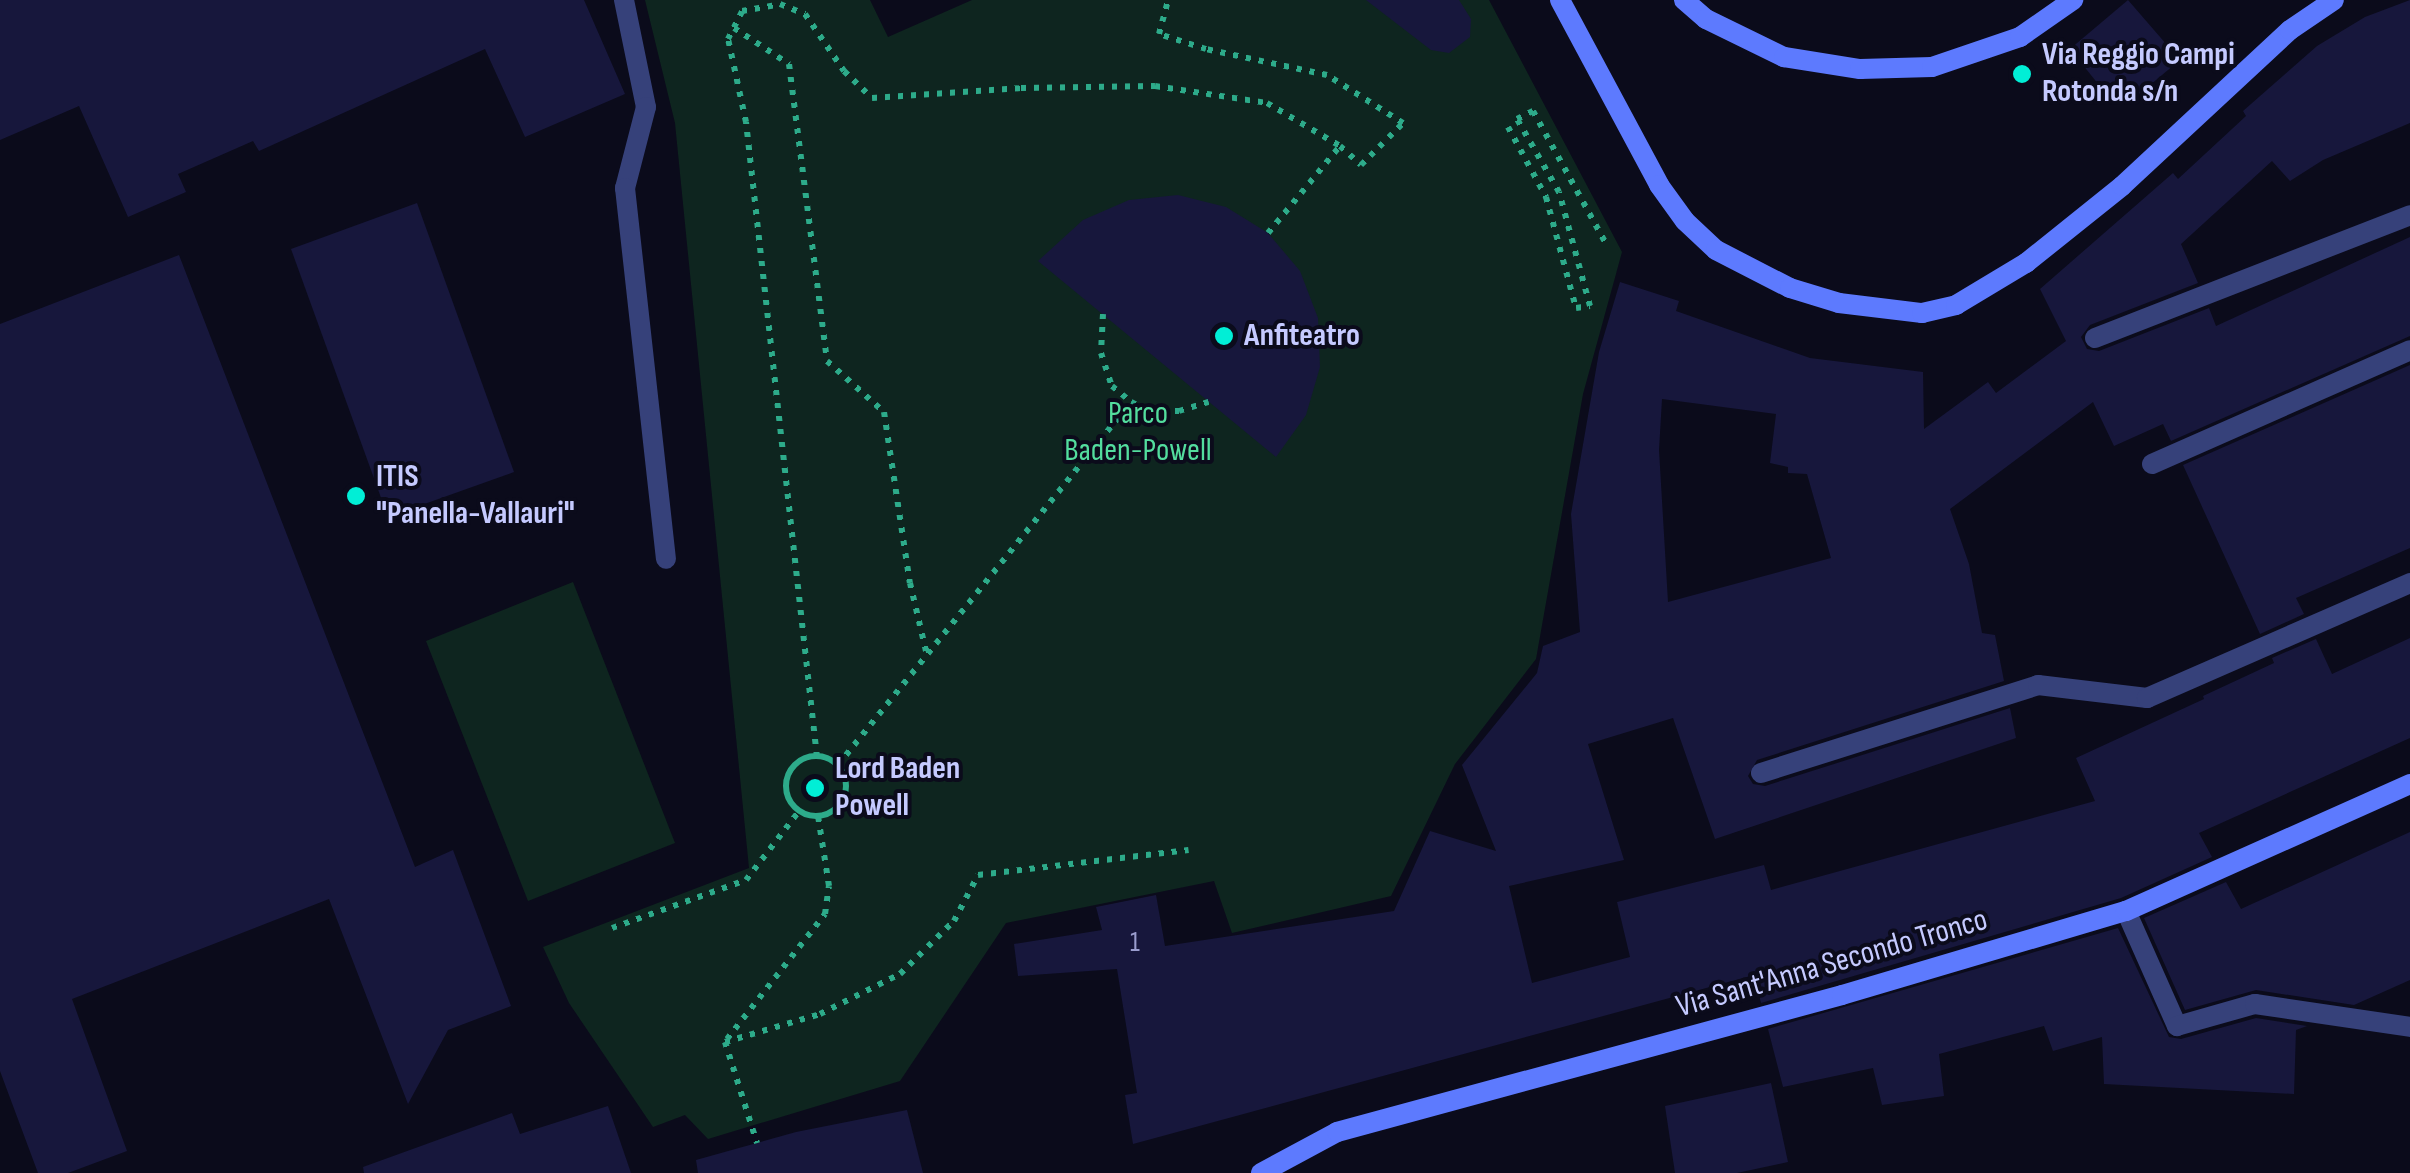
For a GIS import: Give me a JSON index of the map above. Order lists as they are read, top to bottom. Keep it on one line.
{"streets":{"street":["Via Sant'Anna Secondo Tronco"]},"parks":["Parco Baden-Powell"],"places":["Via Reggio Campi Rotonda s/n","Anfiteatro","ITIS \"Panella-Vallauri\"","Lord Baden Powell"],"house_numbers":["1"]}
